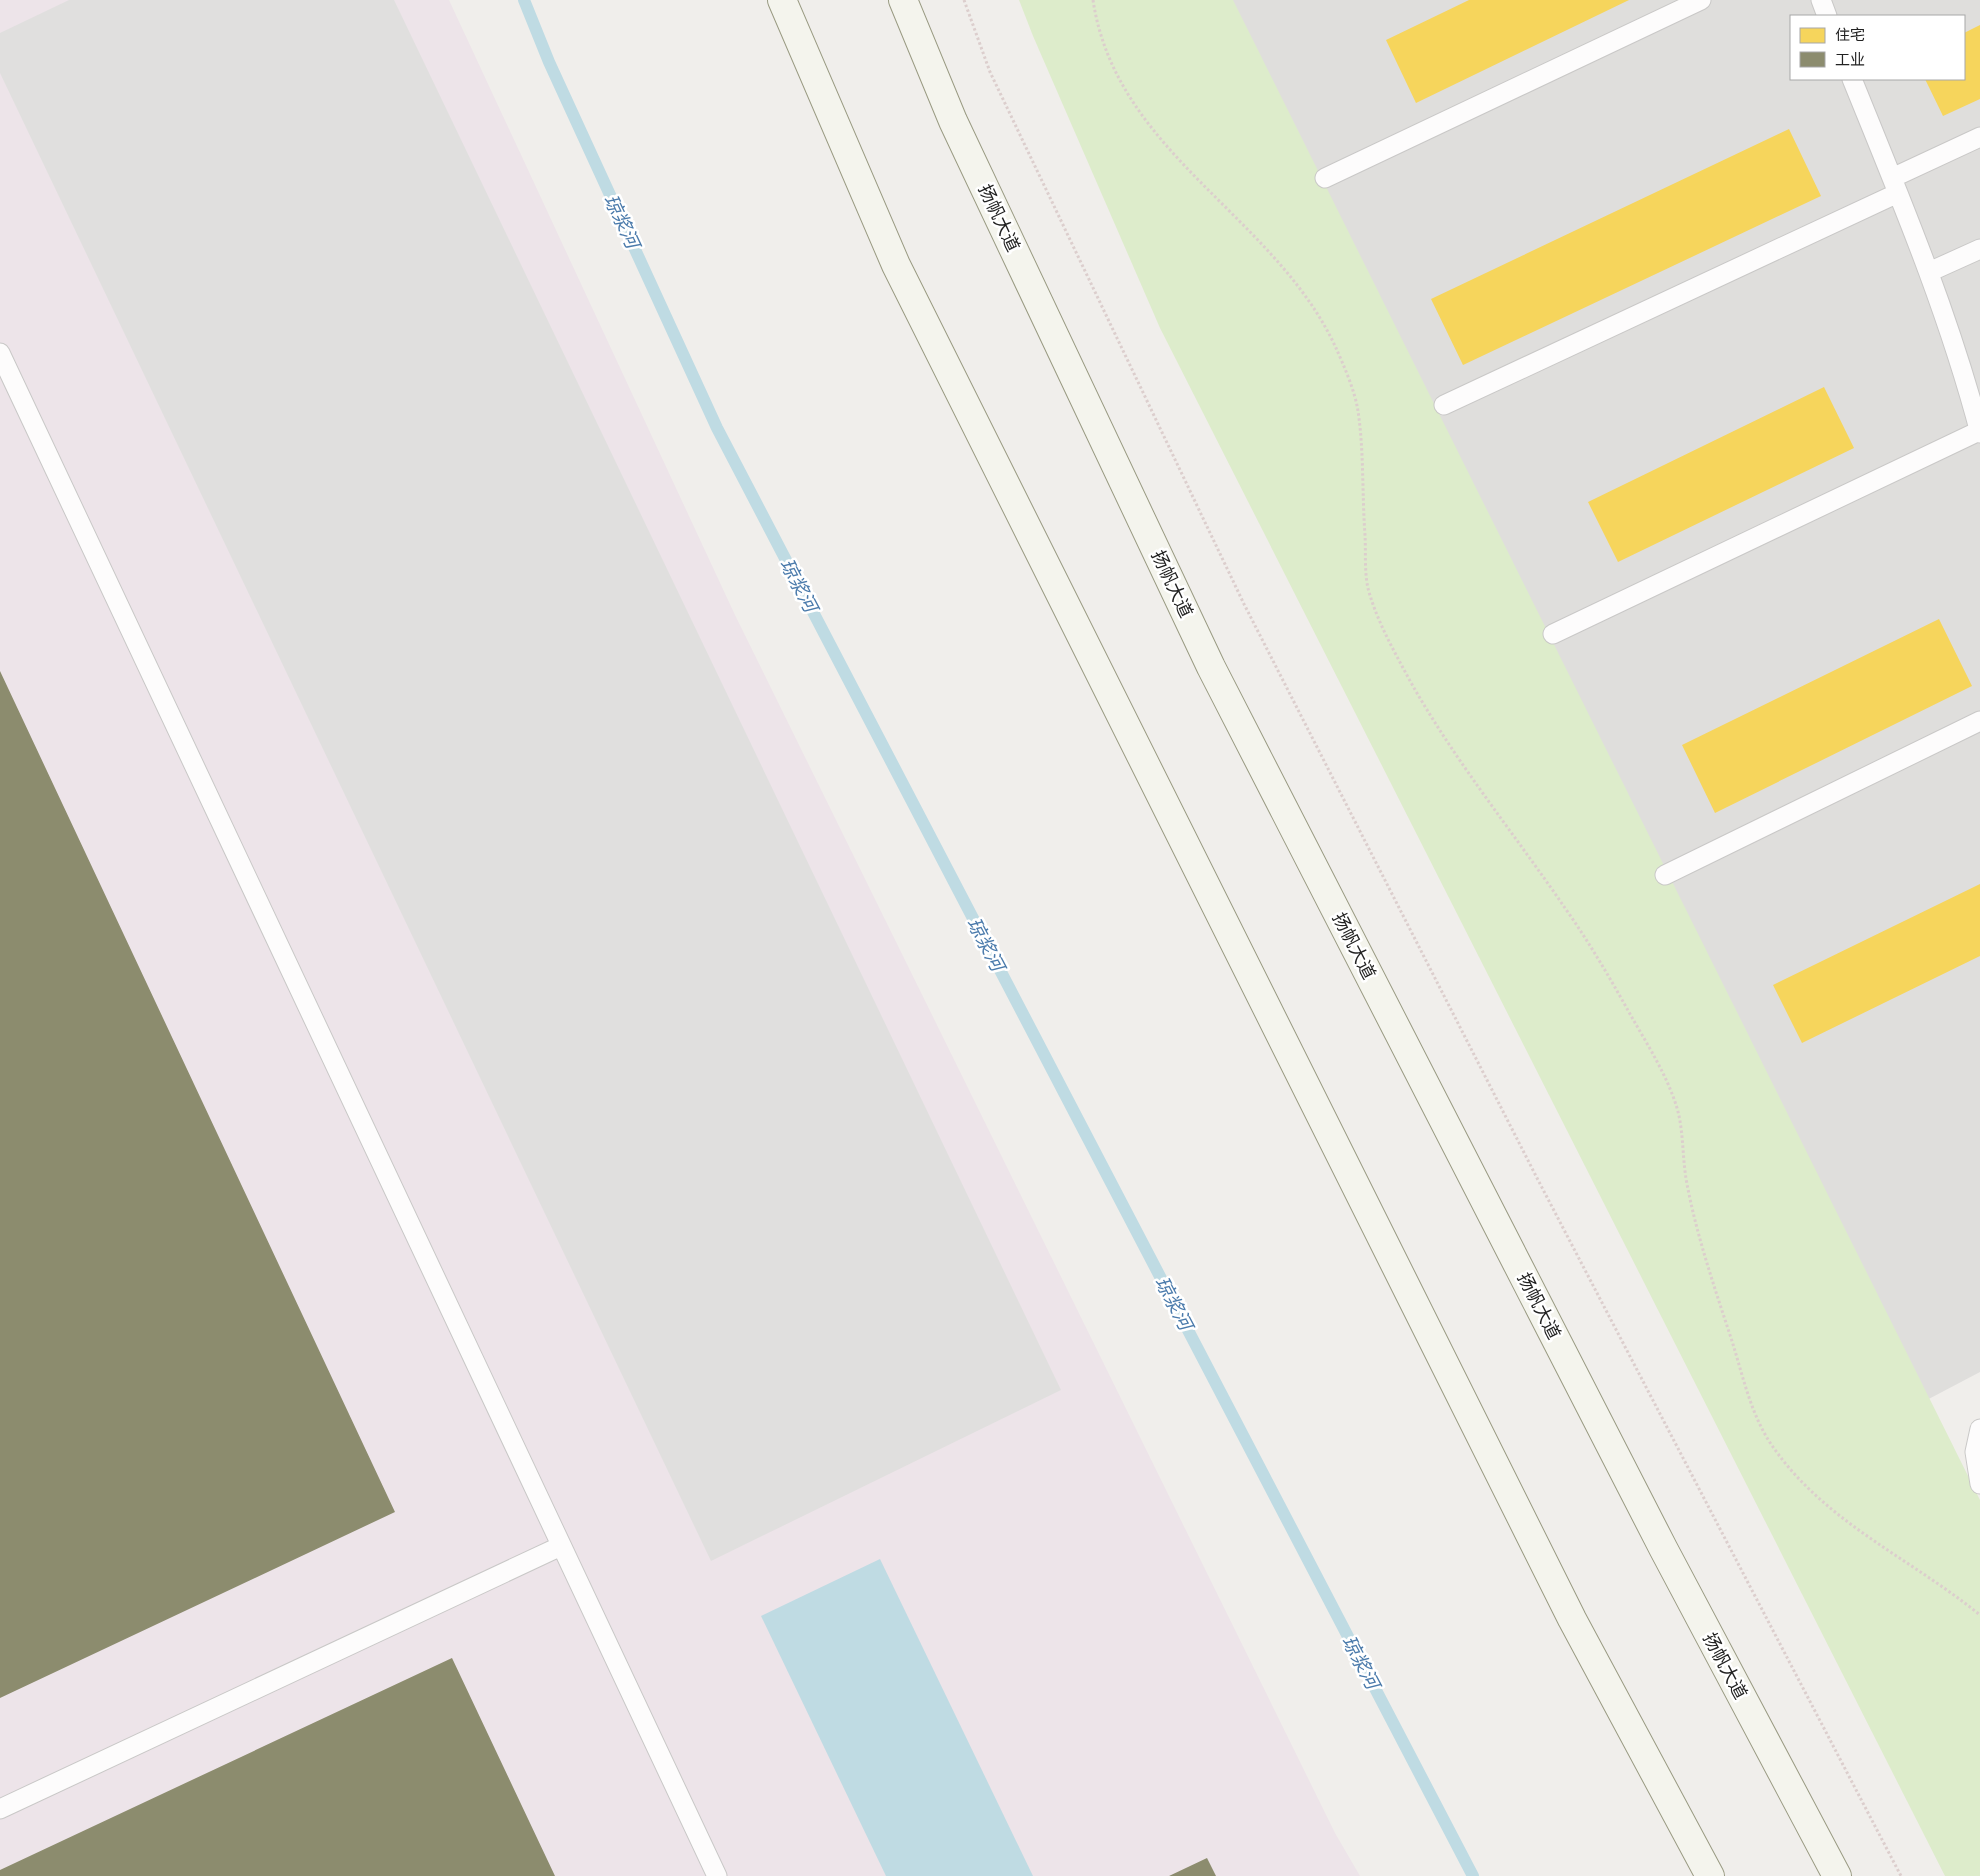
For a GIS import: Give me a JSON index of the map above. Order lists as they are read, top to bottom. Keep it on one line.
{"streets":{"main road":["扬帆大道"]},"water":["琼浆河"],"legend":["住宅","工业"]}
